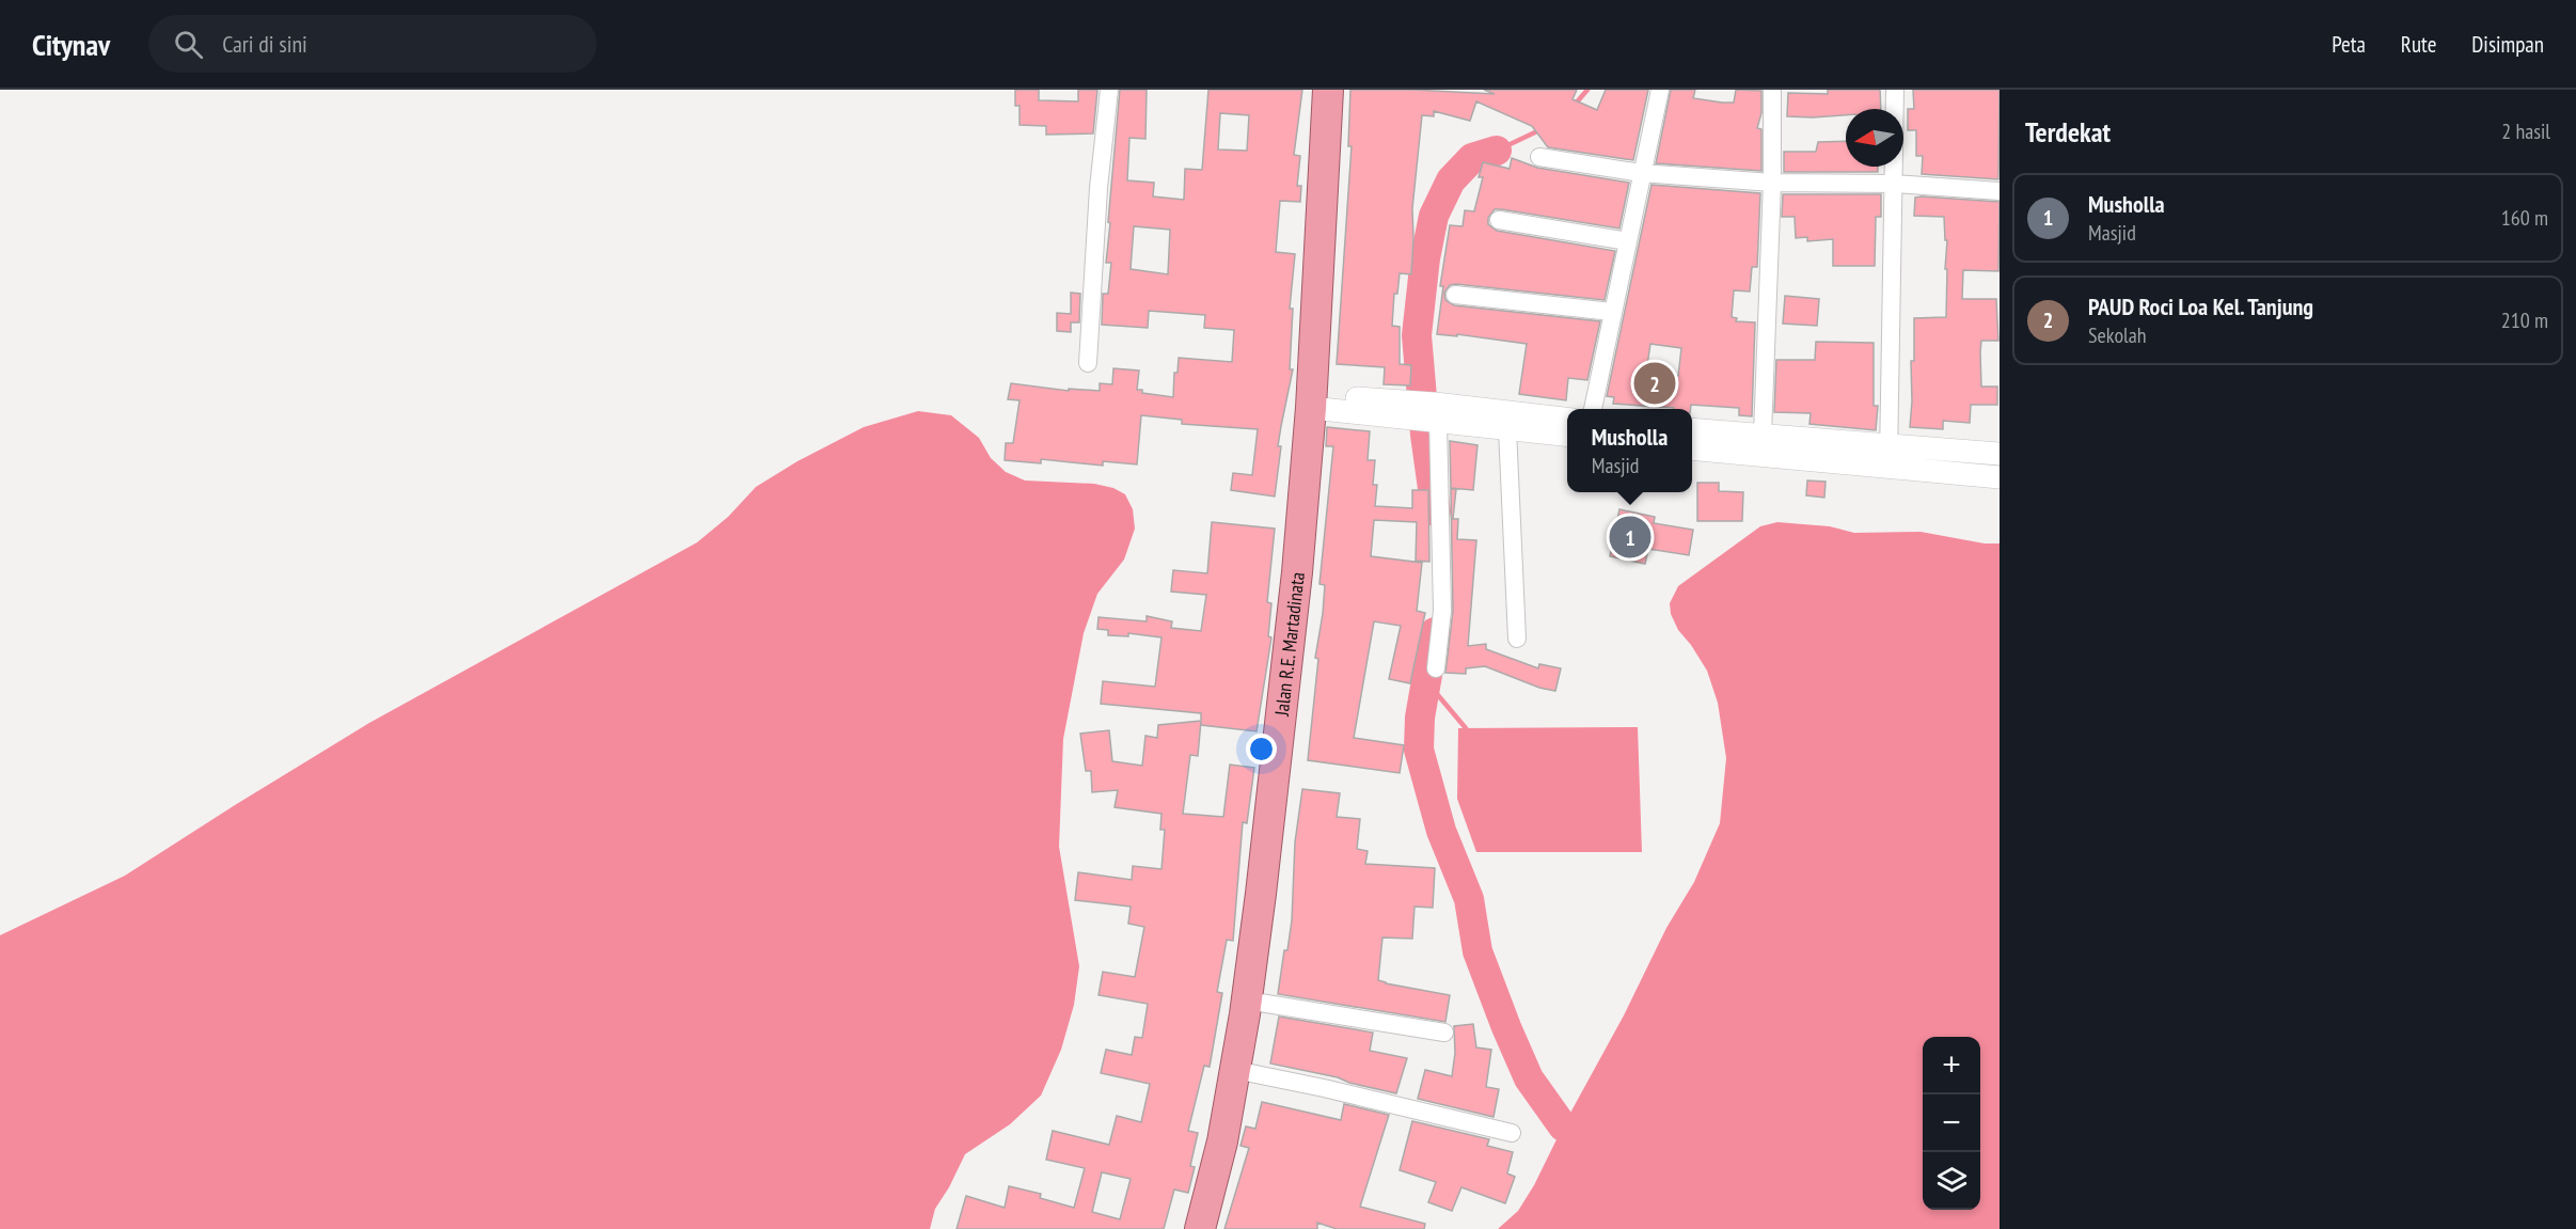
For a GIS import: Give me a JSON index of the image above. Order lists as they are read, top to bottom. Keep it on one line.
{"streets":{"highway":["Jalan R.E. Martadinata"]},"north":"left","page":{"header":"Citynav","search":"Cari di sini","nav":["Peta","Rute","Disimpan"],"heading":["Terdekat","2 hasil"],"list":[{"mark":"1","name":"Musholla","note":"Masjid","value":"160 m"},{"mark":"2","name":"PAUD Roci Loa Kel. Tanjung","note":"Sekolah","value":"210 m"}],"pins":["2","1"],"popup":["Musholla","Masjid"],"map_buttons":["+","−"]}}
